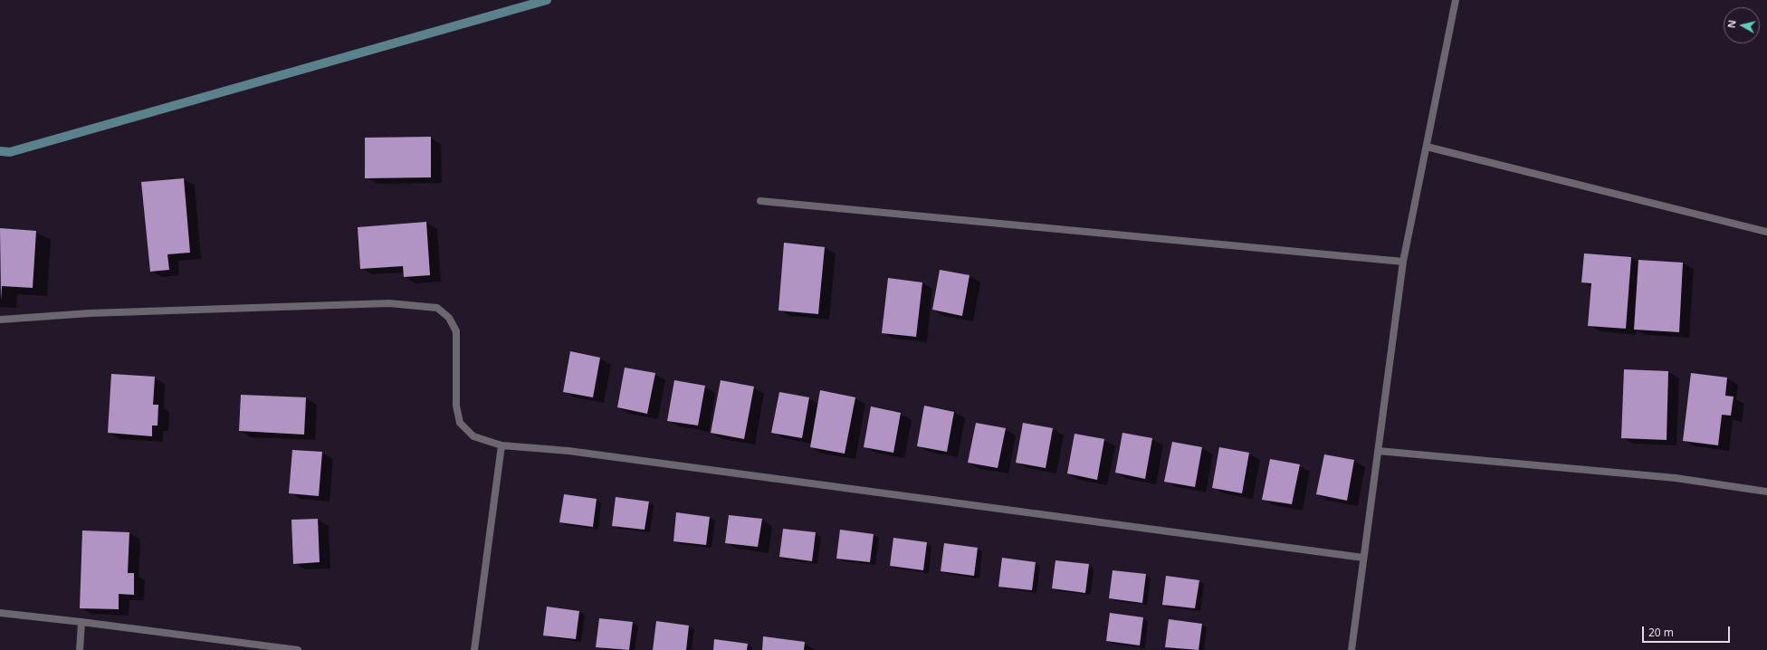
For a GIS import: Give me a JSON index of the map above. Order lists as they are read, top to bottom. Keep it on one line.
{"scale_bar":"20 m","north":"left"}
